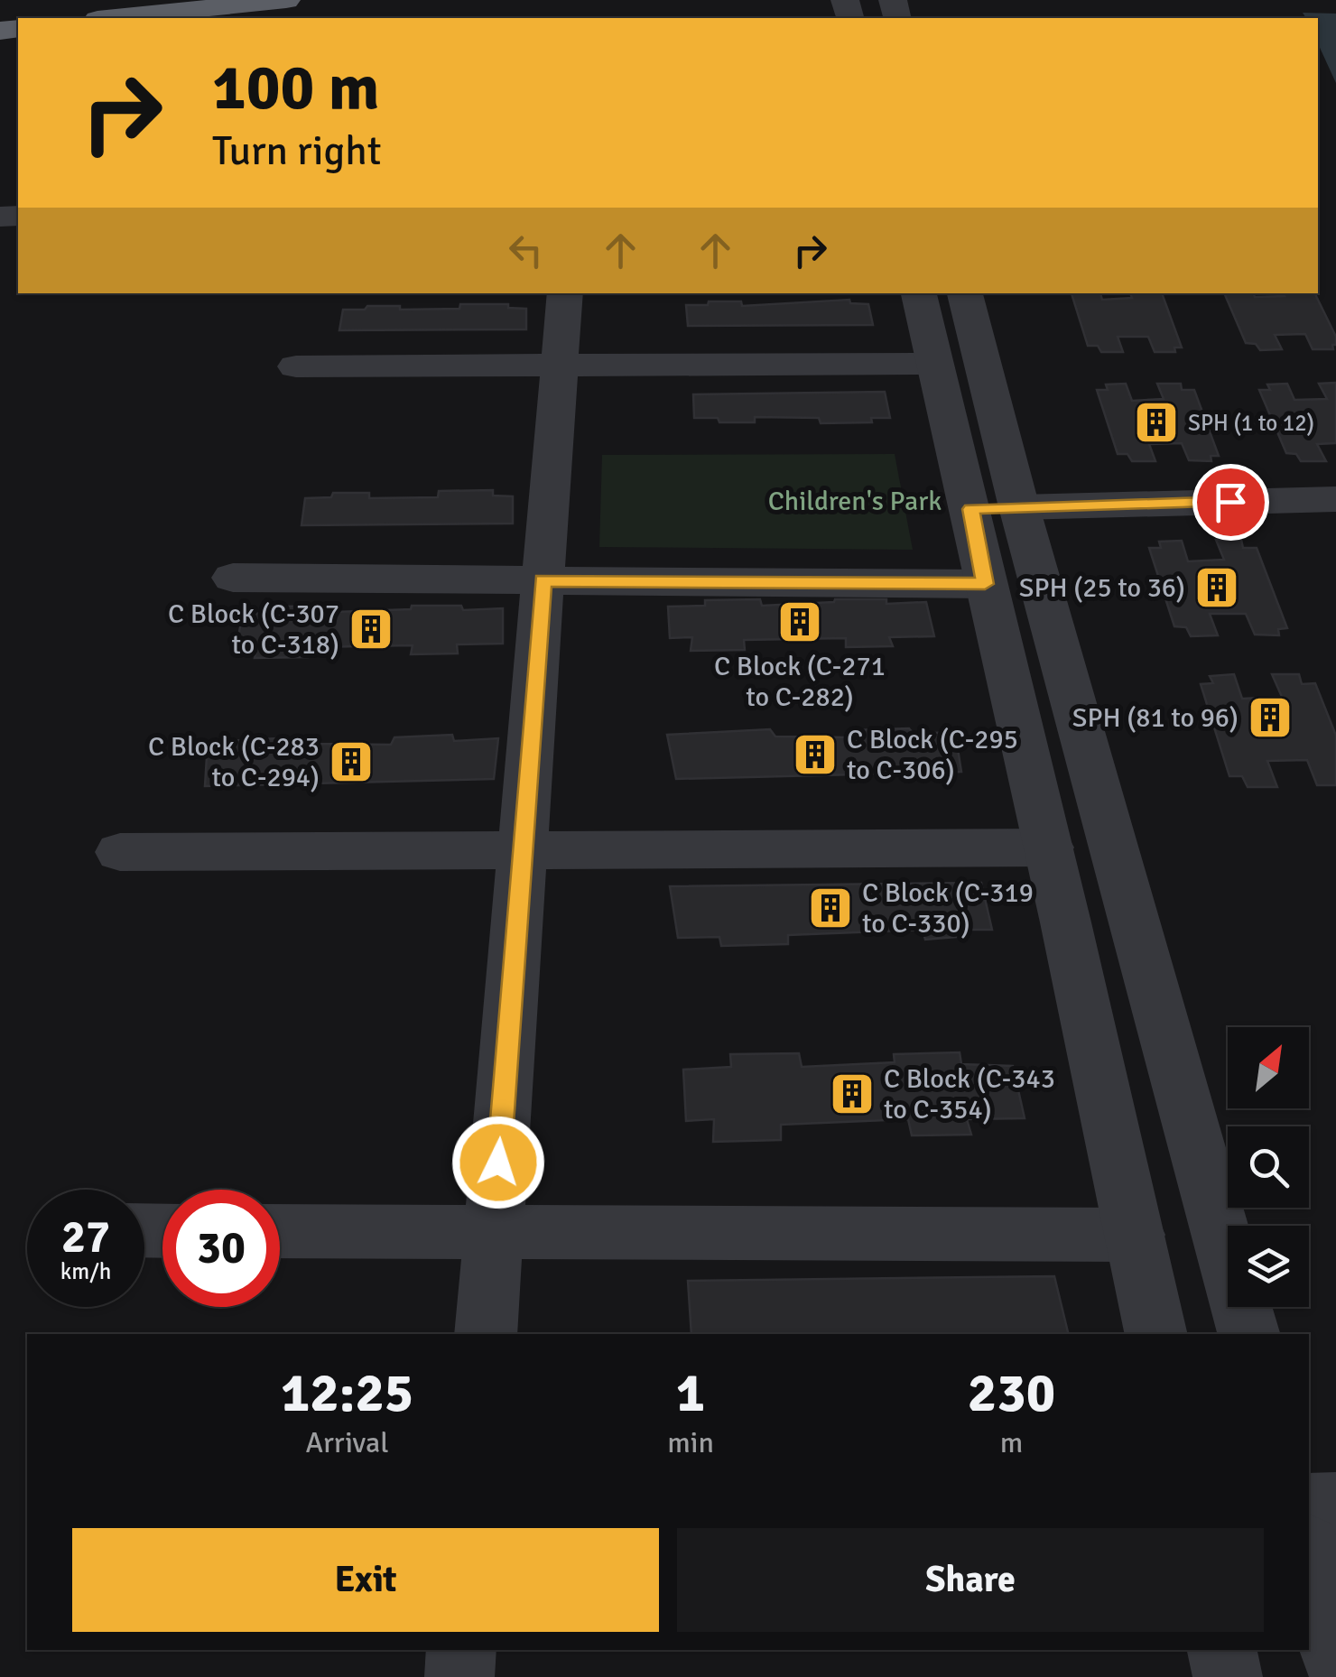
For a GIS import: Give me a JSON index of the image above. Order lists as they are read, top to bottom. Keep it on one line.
{"parks":["Children's Park"],"places":{"building":["SPH (1 to 12)","SPH (25 to 36)","C Block (C-271 to C-282)","C Block (C-307 to C-318)","SPH (81 to 96)","C Block (C-295 to C-306)","C Block (C-283 to C-294)","C Block (C-319 to C-330)","C Block (C-343 to C-354)"]},"north":"top right","page":{"turn":["100 m","Turn right"],"speed":"27 km/h","limit":"30","eta":["12:25","Arrival","1","min","230","m"],"buttons":["Exit","Share"]}}
